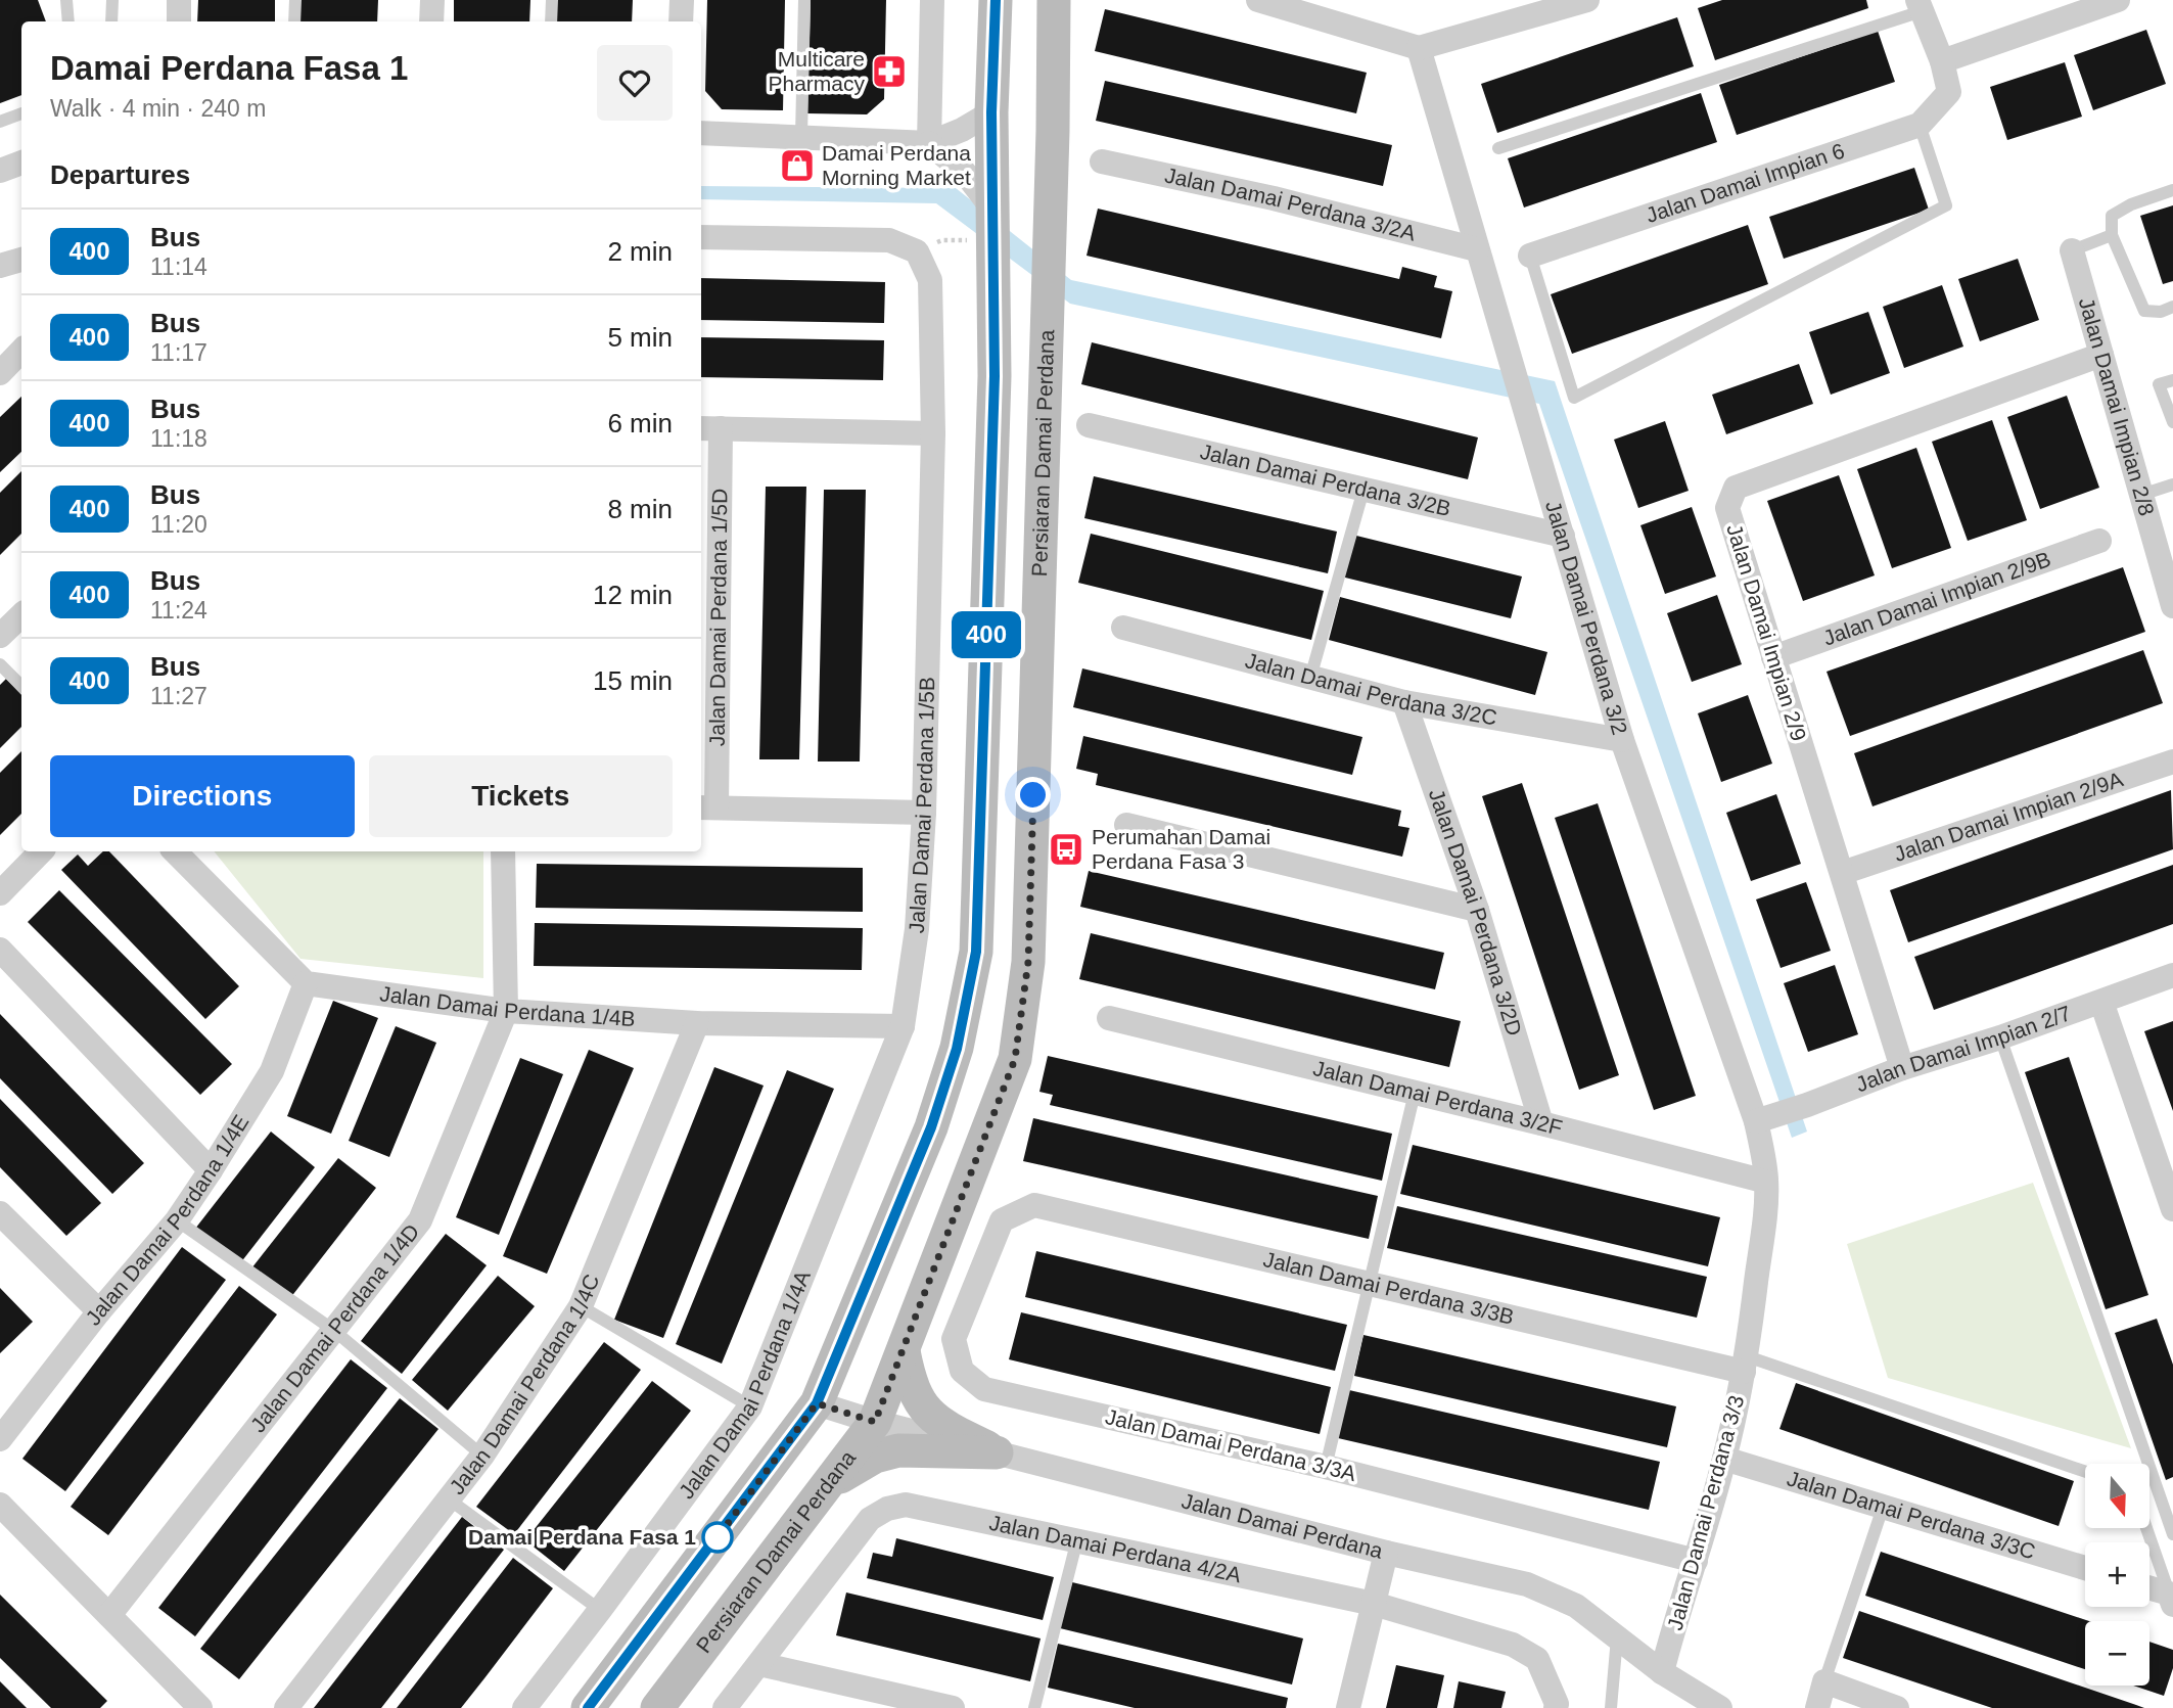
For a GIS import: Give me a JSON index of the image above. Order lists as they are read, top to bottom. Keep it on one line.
{"streets":{"main road":["Persiaran Damai Perdana"],"street":["Jalan Damai Impian 6","Jalan Damai Perdana 3/2A","Jalan Damai Impian 2/8","Jalan Damai Perdana 3/2B","Jalan Damai Impian 2/9B","Jalan Damai Perdana 3/2","Jalan Damai Perdana 1/5D","Jalan Damai Impian 2/9","Jalan Damai Perdana 3/2C","Jalan Damai Perdana 1/5B","Jalan Damai Impian 2/9A","Jalan Damai Perdana 3/2D","Jalan Damai Perdana 1/4B","Jalan Damai Impian 2/7","Jalan Damai Perdana 3/2F","Jalan Damai Perdana 1/4E","Jalan Damai Perdana 3/3B","Jalan Damai Perdana 1/4D","Jalan Damai Perdana 1/4C","Jalan Damai Perdana 1/4A","Jalan Damai Perdana 3/3A","Jalan Damai Perdana 3/3","Jalan Damai Perdana 3/3C","Jalan Damai Perdana","Jalan Damai Perdana 4/2A"]},"crossings":[["Jalan Damai Perdana 3/2A","Jalan Damai Perdana 3/2"],["Jalan Damai Impian 2/8","Jalan Damai Impian 2/9"],["Persiaran Damai Perdana","Jalan Damai Perdana"],["Jalan Damai Perdana 3/2B","Jalan Damai Perdana 3/2"],["Jalan Damai Impian 2/9B","Jalan Damai Impian 2/9"],["Jalan Damai Perdana 3/2","Jalan Damai Perdana 3/2C"],["Jalan Damai Perdana 3/2","Jalan Damai Impian 2/7"],["Jalan Damai Perdana 3/2","Jalan Damai Perdana 3/2F"],["Jalan Damai Perdana 3/2","Jalan Damai Perdana 3/3"],["Jalan Damai Impian 2/9","Jalan Damai Impian 2/9A"],["Jalan Damai Impian 2/9","Jalan Damai Impian 2/7"],["Jalan Damai Perdana 3/2C","Jalan Damai Perdana 3/2D"],["Jalan Damai Perdana 1/5B","Jalan Damai Perdana 1/4B"],["Jalan Damai Perdana 1/5B","Jalan Damai Perdana 1/4A"],["Jalan Damai Perdana 3/2D","Jalan Damai Perdana 3/2F"],["Jalan Damai Perdana 1/4B","Jalan Damai Perdana 1/4E"],["Jalan Damai Perdana 1/4B","Jalan Damai Perdana 1/4D"],["Jalan Damai Perdana 1/4B","Jalan Damai Perdana 1/4C"],["Jalan Damai Perdana 1/4B","Jalan Damai Perdana 1/4A"],["Jalan Damai Perdana 3/2F","Jalan Damai Perdana 3/3"],["Jalan Damai Perdana 3/3B","Jalan Damai Perdana 3/3A"],["Jalan Damai Perdana 3/3B","Jalan Damai Perdana 3/3"],["Jalan Damai Perdana 3/3A","Jalan Damai Perdana 3/3"],["Jalan Damai Perdana 3/3","Jalan Damai Perdana 3/3C"],["Jalan Damai Perdana 3/3","Jalan Damai Perdana"]],"places":{"pharmacy":["Multicare Pharmacy"],"shop":["Damai Perdana Morning Market"],"bus stop":["Perumahan Damai Perdana Fasa 3"],"other":["Damai Perdana Fasa 1"]},"lines":["bus line 400"],"north":"bottom","page":{"on_map":"400","heading":[["Damai Perdana Fasa 1","Walk · 4 min · 240 m"],"Departures"],"list":[{"mark":"400","name":"Bus","note":"11:14","value":"2 min"},{"mark":"400","name":"Bus","note":"11:17","value":"5 min"},{"mark":"400","name":"Bus","note":"11:18","value":"6 min"},{"mark":"400","name":"Bus","note":"11:20","value":"8 min"},{"mark":"400","name":"Bus","note":"11:24","value":"12 min"},{"mark":"400","name":"Bus","note":"11:27","value":"15 min"}],"buttons":["Directions","Tickets"],"map_buttons":["+","−"]}}
